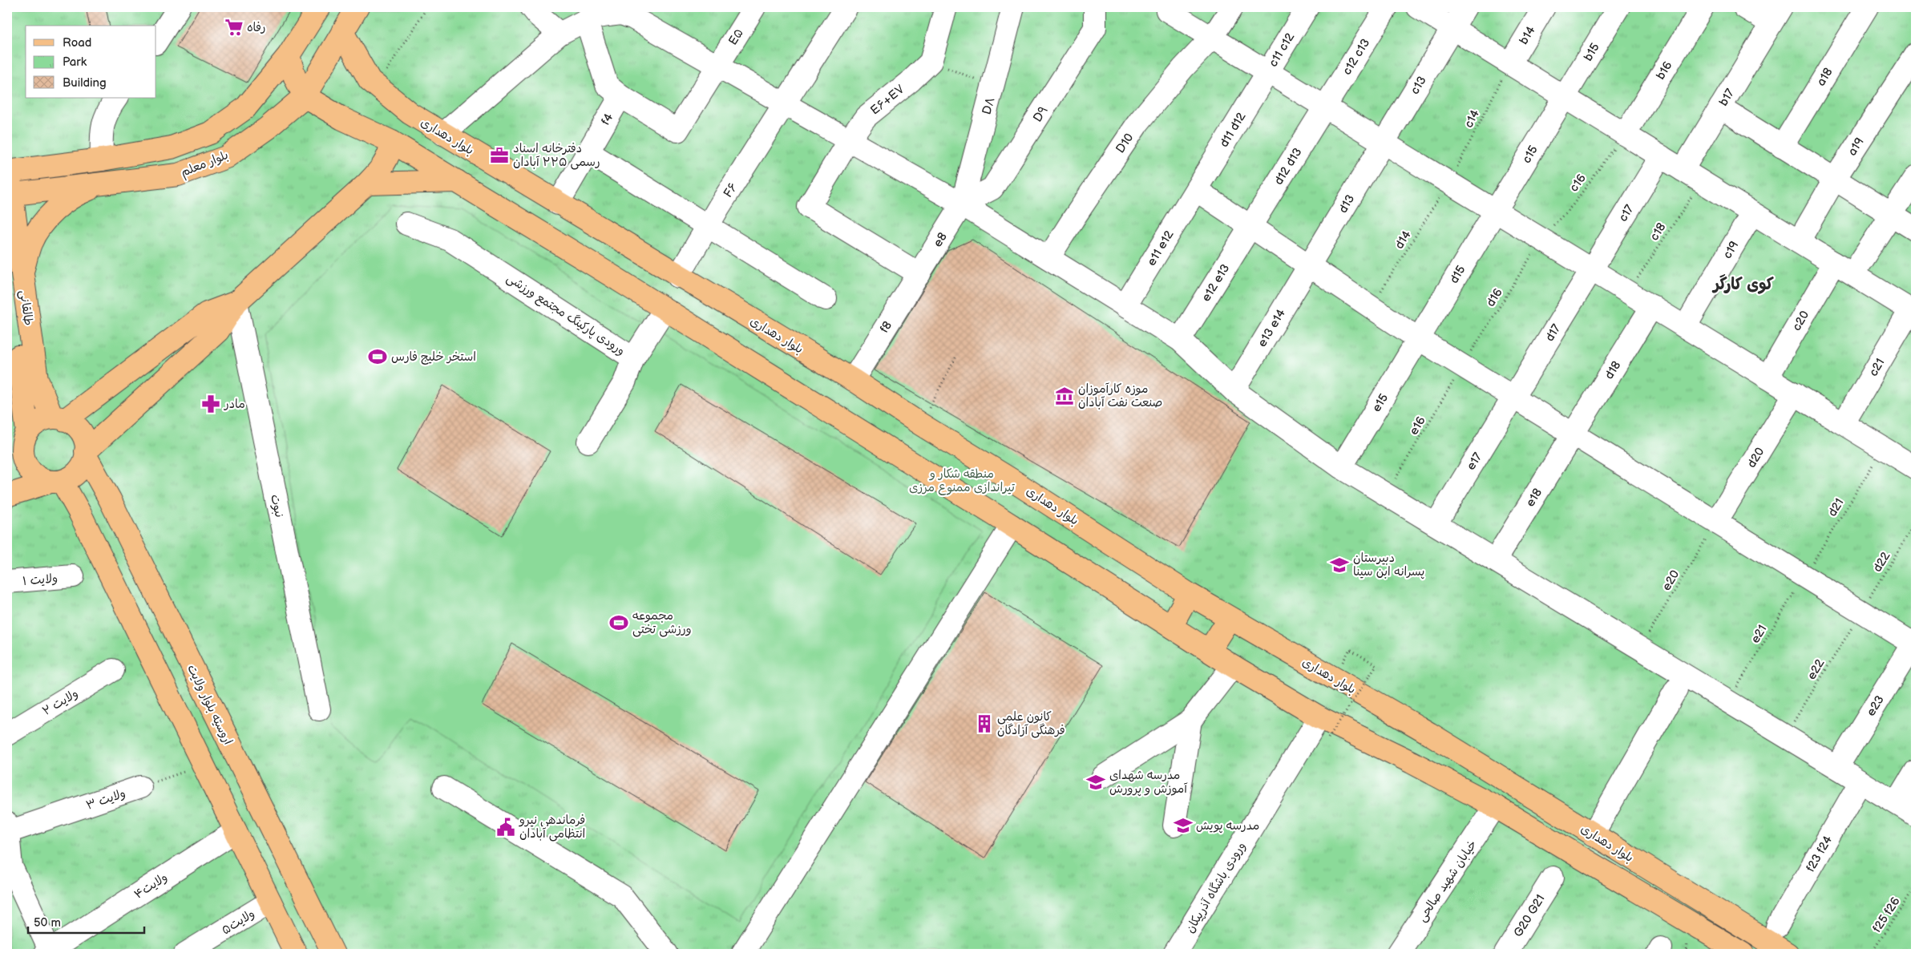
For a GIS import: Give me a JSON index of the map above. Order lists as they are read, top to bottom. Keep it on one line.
{"streets":{"main road":["بلوار دهداری","بلوار معلم","طالقانی","اروسیّه بلوار ولایت"],"street":["b14","E۵","c11 c12","b15","c12 c13","b16","a18","c13","b17","E۶+E۷","D۸","D۹","f4","d11 d12","D10","a19","c15","d12 d13","F۶","d13","c17","e8","e11 e12","c19","d15","e12 e13","ورودی پارکینگ مجتمع ورزشی","c20","f8","e13 e14","d17","c21","d18","e15","d20","e17","e18","نبوت","ولایت ۱","ولایت ۲","e23","ولایت ۳","f23 f24","خیابان شهید صالحی","ولایت۴","ورودی باشگاه آذرپیکان","G20 G21","ولایت۵"],"path":["c14","c16","c18","d14","d16","e16","d21","d22","e20","e21","e22","f25 f26"]},"crossings":[["b14","c14"],["E۵","f4"],["c11 c12","d11 d12"],["b15","c15"],["c12 c13","d12 d13"],["b16","c16"],["c13","d13"],["E۶+E۷","e8"],["E۶+E۷","f8"],["D۸","D۹"],["D۸","e8"],["D۹","e8"],["f4","بلوار دهداری"],["c14","d14"],["d11 d12","e11 e12"],["بلوار دهداری","بلوار معلم"],["بلوار دهداری","F۶"],["بلوار دهداری","ورودی پارکینگ مجتمع ورزشی"],["بلوار دهداری","f8"],["بلوار دهداری","خیابان شهید صالحی"],["بلوار دهداری","ورودی باشگاه آذرپیکان"],["c15","d15"],["بلوار معلم","طالقانی"],["d12 d13","e12 e13"],["c16","d16"],["d13","e13 e14"],["c17","d17"],["e8","f8"],["d15","e15"],["d16","e16"],["طالقانی","اروسیّه بلوار ولایت"],["d17","e17"],["d18","e18"],["d20","e20"],["d21","e21"],["d22","e22"]],"districts":["کوی کارگر"],"parks":["منطقه شکار و تیراندازی ممنوع مرزی"],"places":{"supermarket":["رفاه"],"office":["دفترخانه اسناد رسمی ۲۲۵ آبادان"],"sports":["استخر خلیج فارس","مجموعه ورزشی تختی"],"museum":["موزه کارآموزان صنعت نفت آبادان"],"pharmacy":["مادر"],"school or university":["دبیرستان پسرانه ابن سینا","مدرسه شهدای آموزش و پرورش","مدرسه پویش"],"building":["کانون علمی فرهنگی آزادگان"],"public building":["فرماندهی نیرو انتظامی آبادان"]},"legend":["Road","Park","Building"],"scale_bar":"50 m"}
